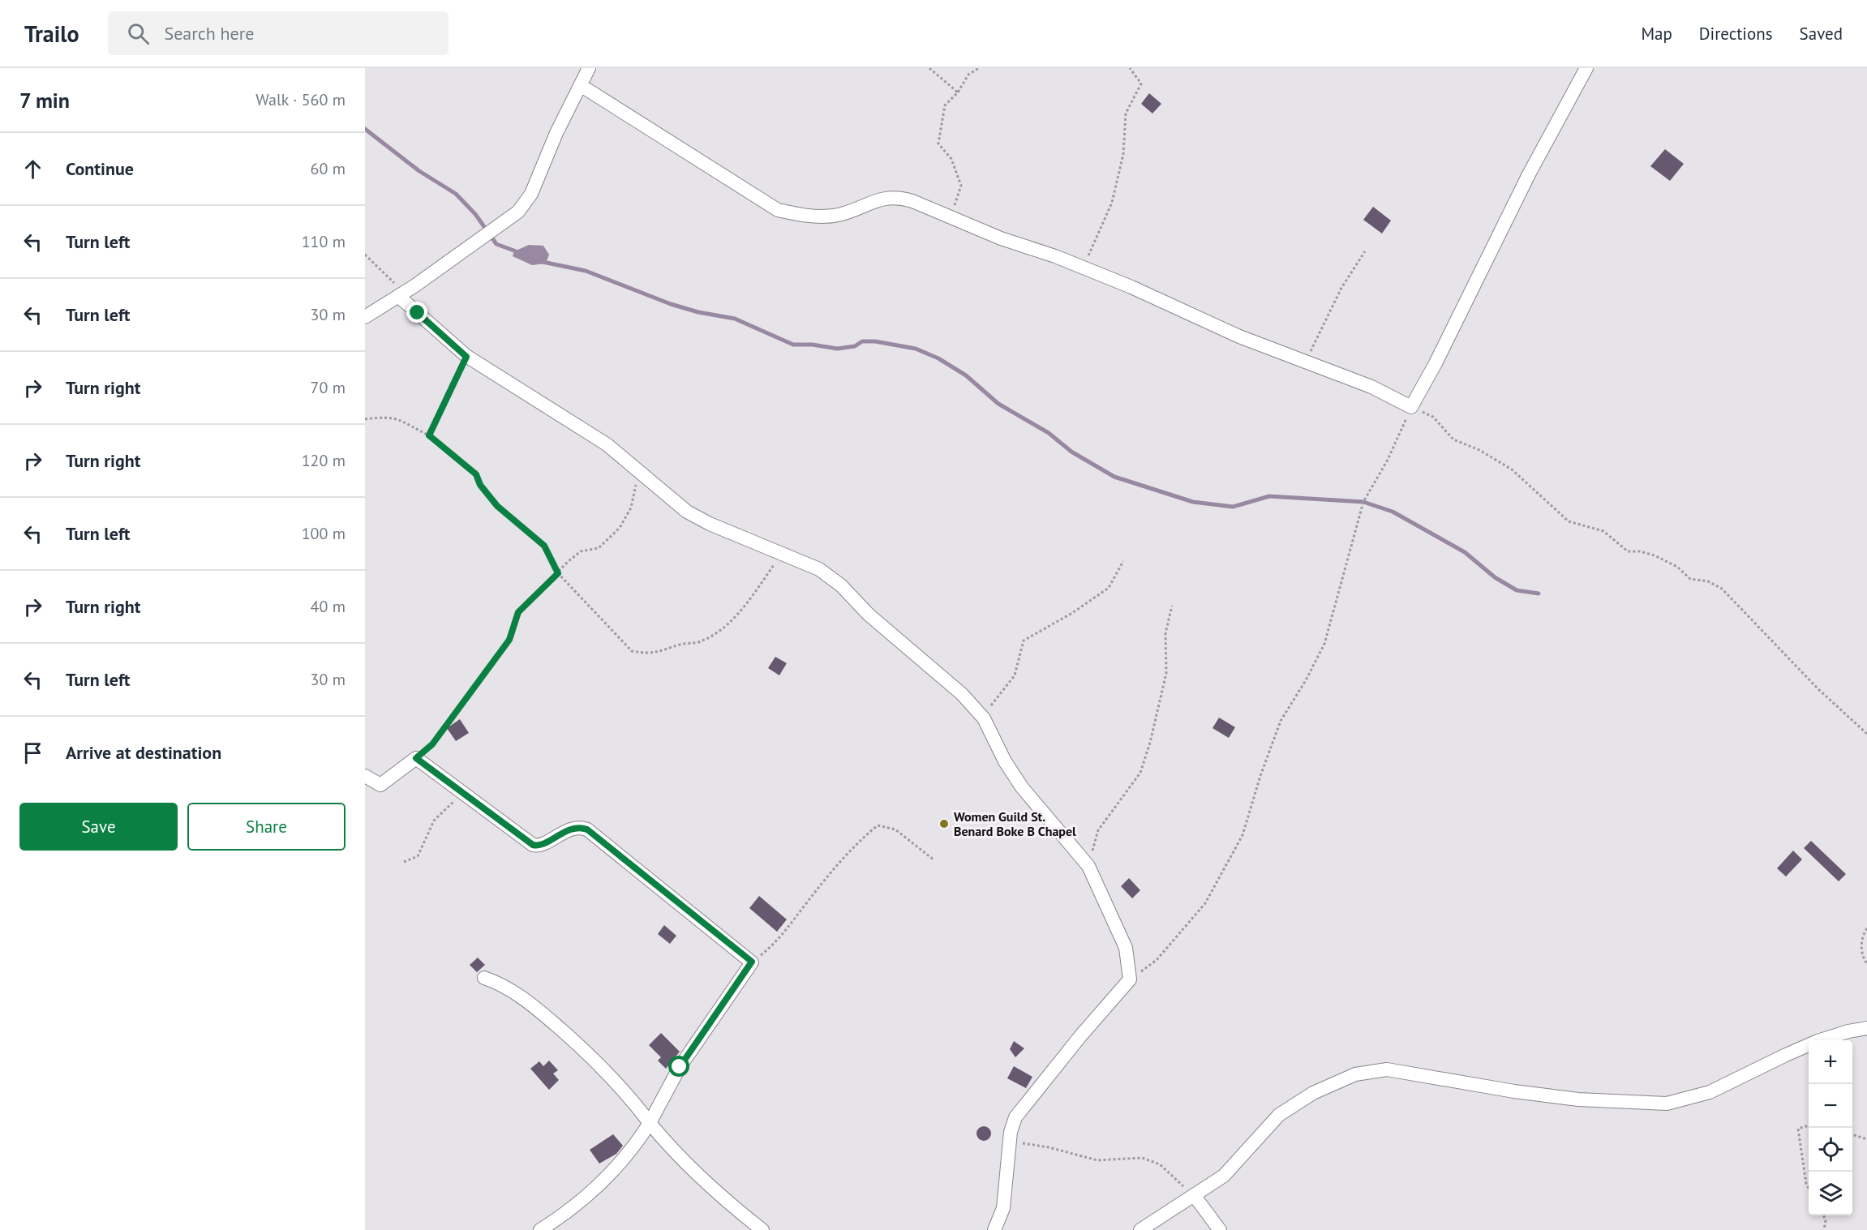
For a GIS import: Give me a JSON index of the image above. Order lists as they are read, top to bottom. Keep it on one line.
{"places":["Women Guild St. Benard Boke B Chapel"],"page":{"header":"Trailo","search":"Search here","nav":["Map","Directions","Saved"],"heading":["7 min","Walk · 560 m"],"list":[["Continue","60 m"],["Turn left","110 m"],["Turn left","30 m"],["Turn right","70 m"],["Turn right","120 m"],["Turn left","100 m"],["Turn right","40 m"],["Turn left","30 m"],"Arrive at destination"],"buttons":["Save","Share"],"map_buttons":["+","−"]}}
